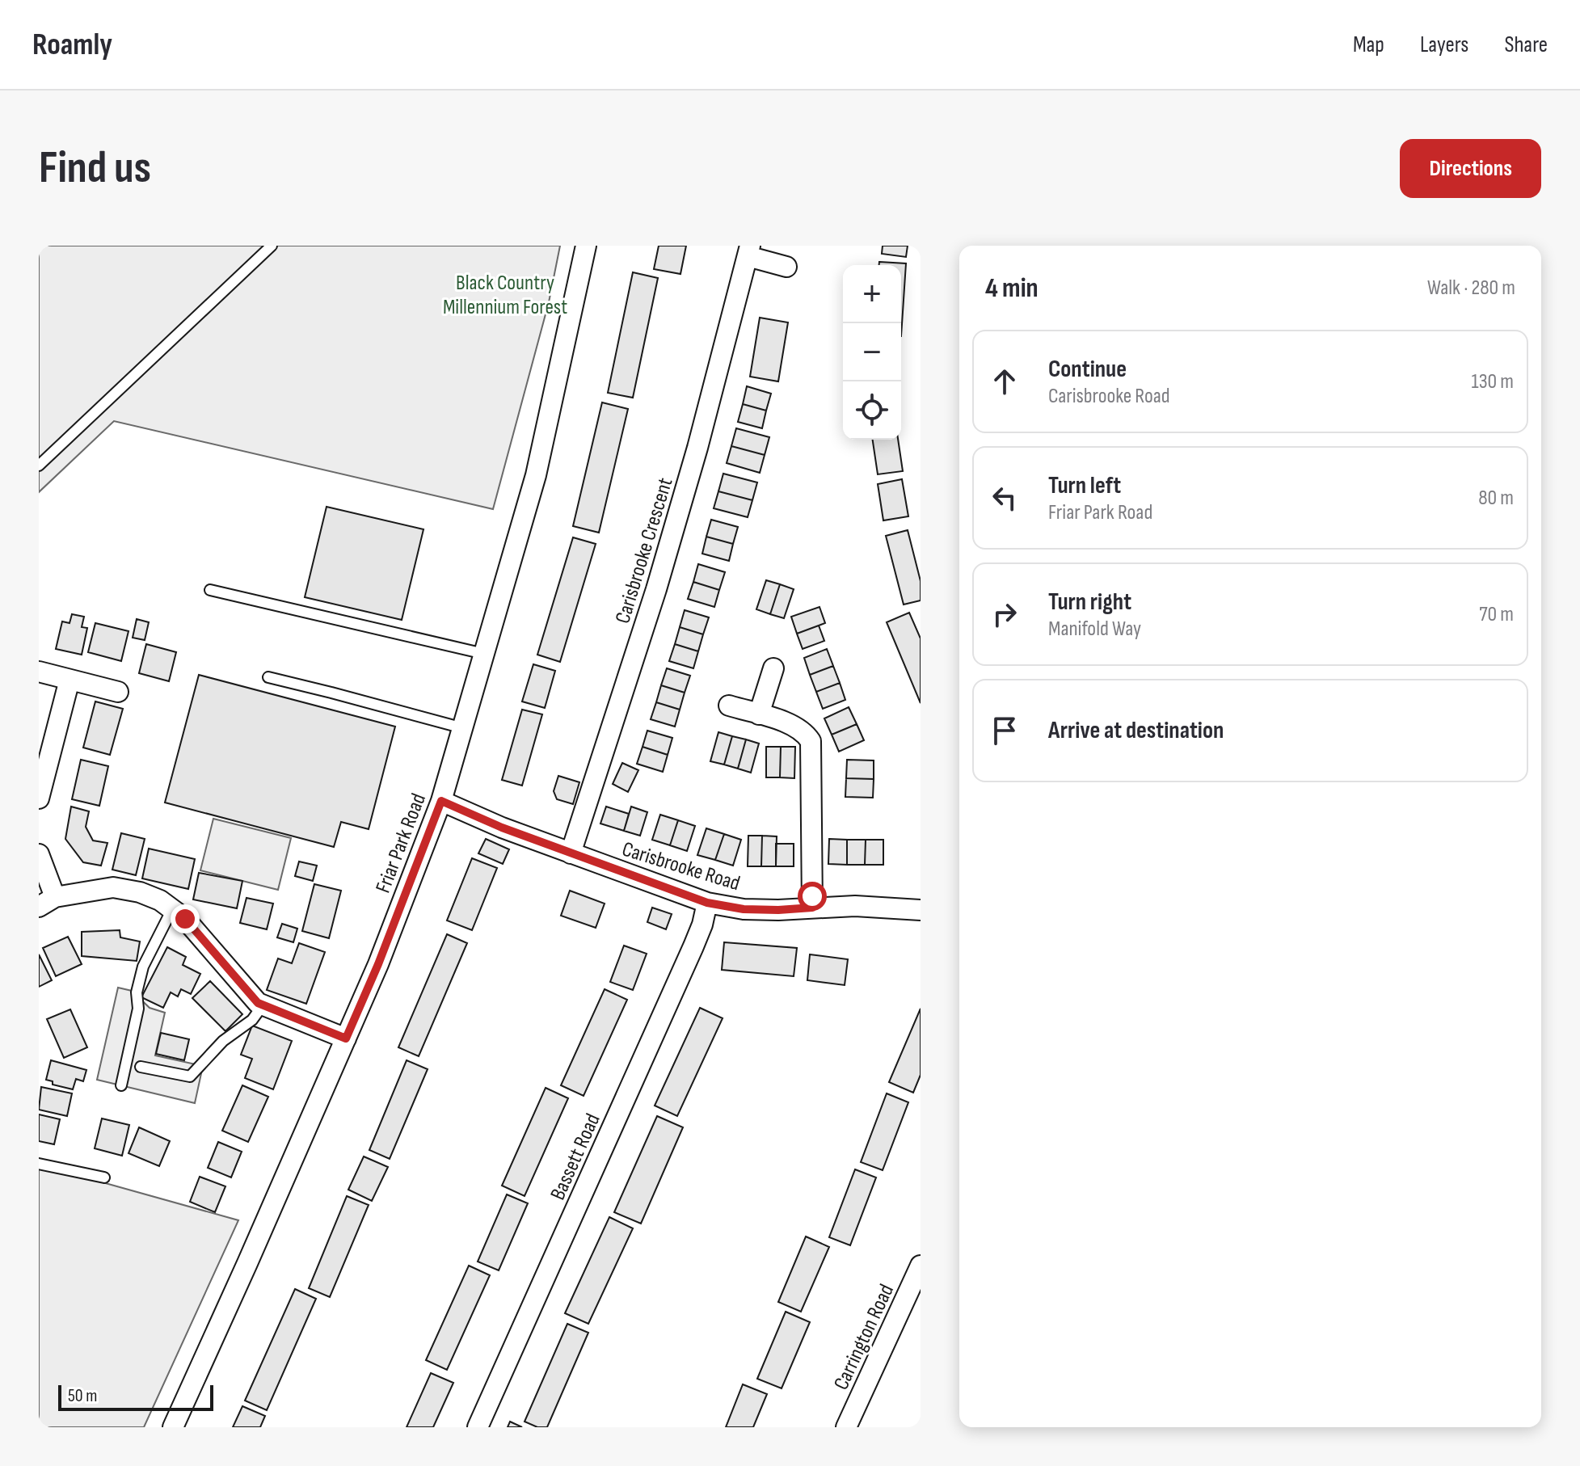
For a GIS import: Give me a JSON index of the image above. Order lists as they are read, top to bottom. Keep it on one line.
{"streets":{"street":["Carisbrooke Crescent","Friar Park Road","Carisbrooke Road","Bassett Road","Carrington Road"]},"crossings":[["Carisbrooke Crescent","Carisbrooke Road"],["Friar Park Road","Carisbrooke Road"],["Carisbrooke Road","Bassett Road"]],"parks":["Black Country Millennium Forest"],"scale_bar":"50 m","page":{"header":"Roamly","nav":["Map","Layers","Share"],"buttons":"Directions","title":"Find us","heading":["4 min","Walk · 280 m"],"map_buttons":["+","−"],"list":[["Continue","Carisbrooke Road","130 m"],["Turn left","Friar Park Road","80 m"],["Turn right","Manifold Way","70 m"],"Arrive at destination"],"scale":"50 m"}}
